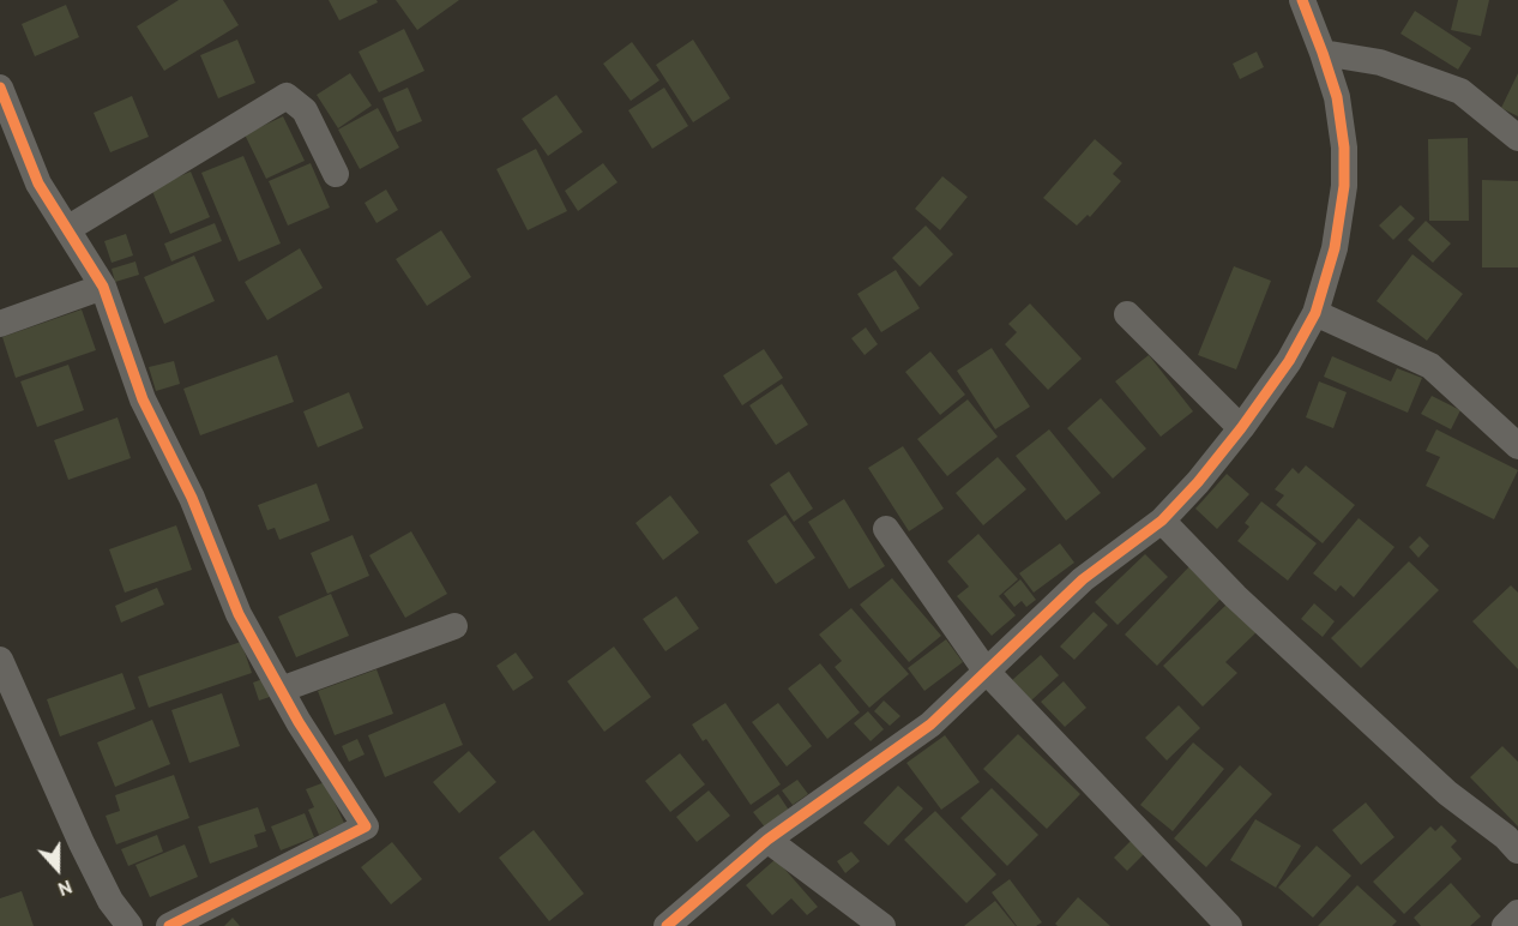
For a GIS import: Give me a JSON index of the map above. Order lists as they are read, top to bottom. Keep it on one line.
{"north":"bottom"}
